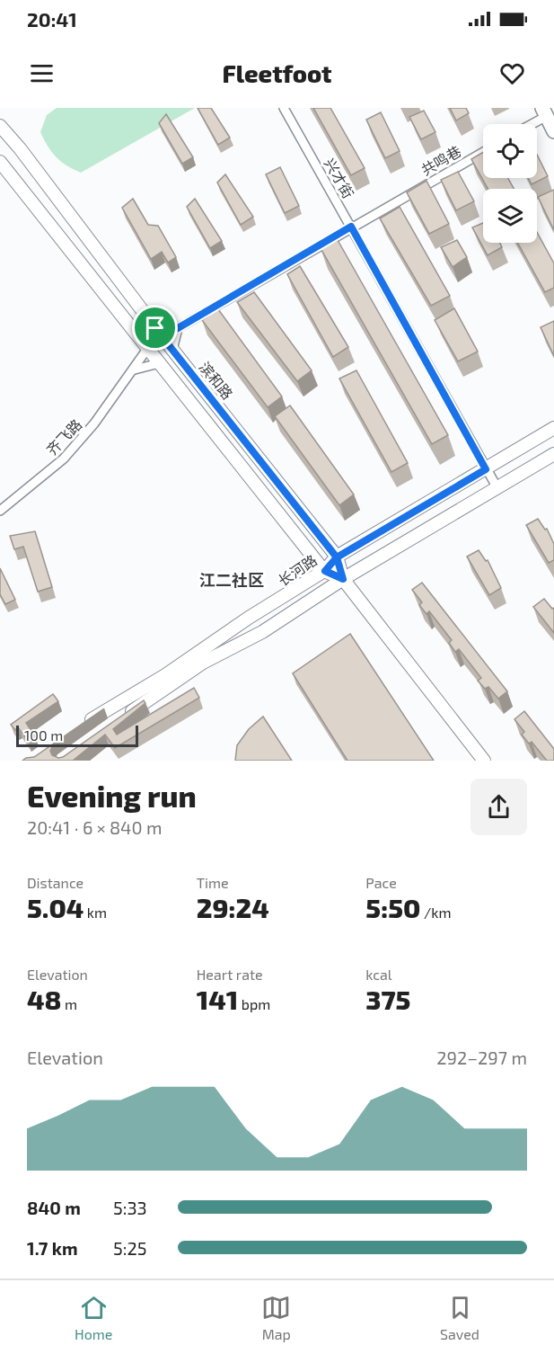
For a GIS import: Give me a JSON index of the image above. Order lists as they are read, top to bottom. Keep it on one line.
{"streets":{"main road":["滨和路","长河路"],"street":["共鸣巷","兴才街","齐飞路"]},"crossings":[["共鸣巷","兴才街"],["兴才街","长河路"],["滨和路","齐飞路"],["滨和路","长河路"]],"districts":["江二社区"],"scale_bar":"100 m","page":{"status":"20:41","header":"Fleetfoot","scale":"100 m","heading":["Evening run","20:41 · 6 × 840 m"],"stats":[["Distance","5.04 km"],["Time","29:24"],["Pace","5:50 /km"],["Elevation","48 m"],["Heart rate","141 bpm"],["kcal","375"]],"chart":["Elevation","292–297 m"],"list":[{"name":"840 m","note":"5:33"},{"name":"1.7 km","note":"5:25"}],"tabs":["Home","Map","Saved"]}}
